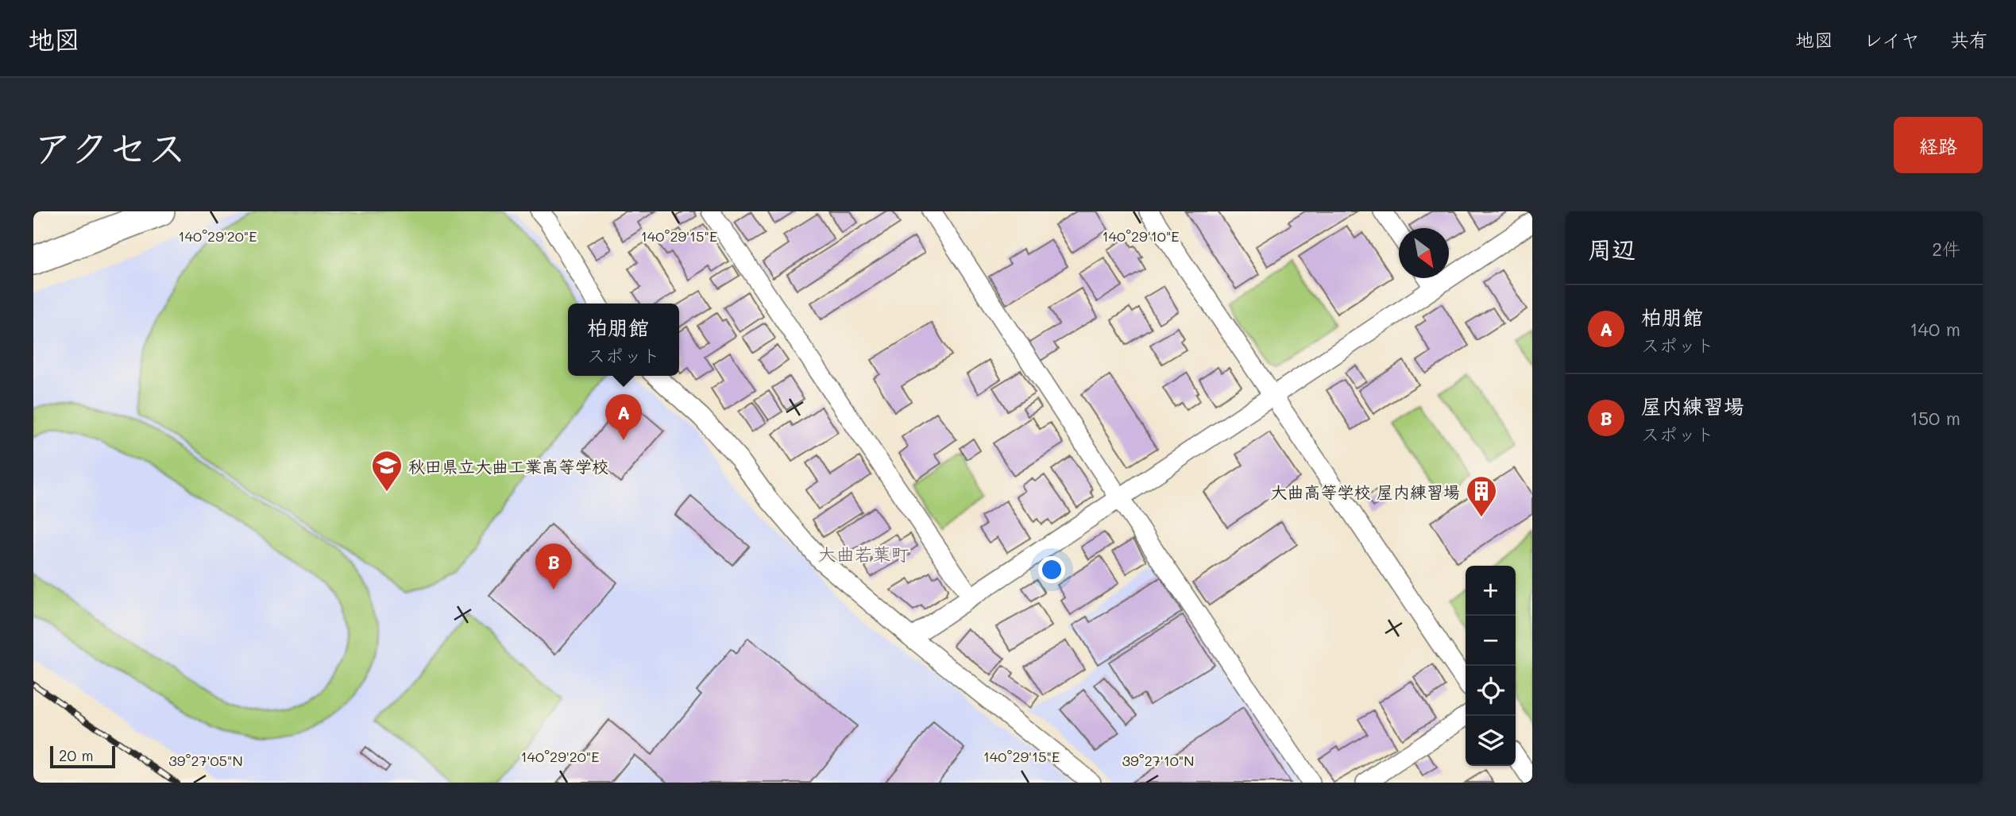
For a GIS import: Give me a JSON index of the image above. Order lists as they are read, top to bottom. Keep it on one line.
{"districts":["大曲若葉町"],"places":{"school or university":["秋田県立大曲工業高等学校"],"building":["大曲高等学校 屋内練習場"]},"scale_bar":"20 m","north":"bottom right","page":{"header":"地図","nav":["地図","レイヤ","共有"],"title":"アクセス","buttons":"経路","heading":["周辺","2件"],"list":[{"mark":"A","name":"柏朋館","note":"スポット","value":"140 m"},{"mark":"B","name":"屋内練習場","note":"スポット","value":"150 m"}],"popup":["柏朋館","スポット"],"pins":["A","B"],"map_buttons":["+","−"],"scale":"20 m"},"coordinates":["140°29'20\"E","140°29'15\"E","140°29'10\"E","39°27'05\"N","39°27'10\"N"]}
